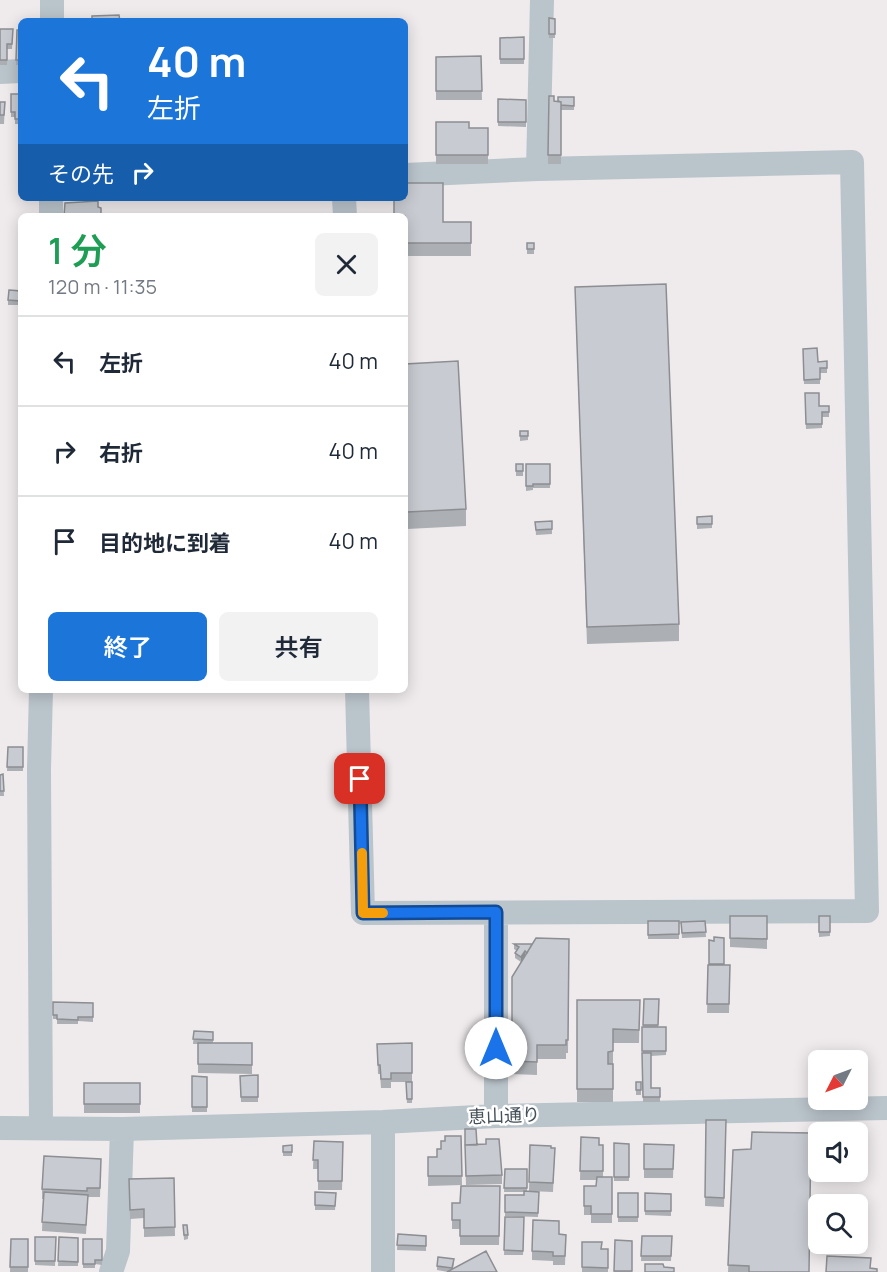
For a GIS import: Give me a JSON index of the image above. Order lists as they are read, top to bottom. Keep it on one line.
{"streets":{"street":["恵山通り"]},"north":"bottom left","page":{"turn":["40 m","左折"],"then":"その先","heading":["1 分","120 m · 11:35"],"list":[{"name":"左折","value":"40 m"},{"name":"右折","value":"40 m"},{"name":"目的地に到着","value":"40 m"}],"buttons":["終了","共有"]}}
